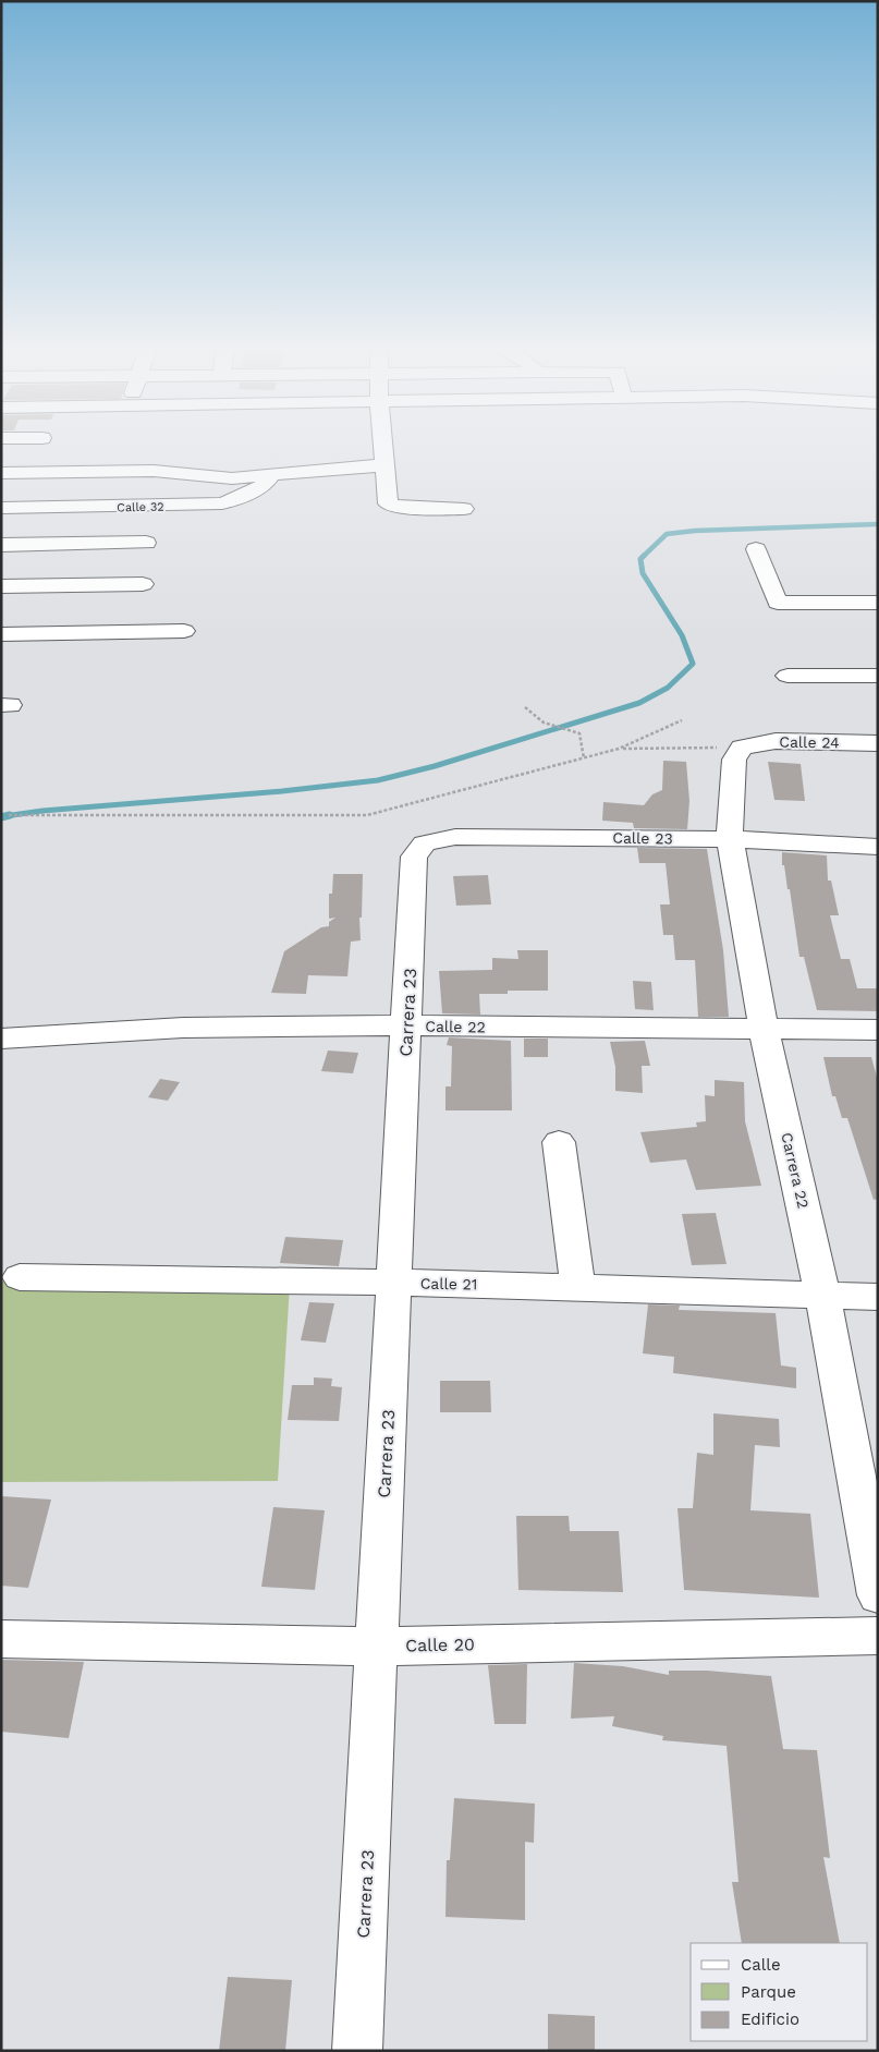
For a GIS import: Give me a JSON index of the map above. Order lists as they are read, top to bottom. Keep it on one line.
{"streets":{"street":["Calle 32","Calle 24","Calle 23","Carrera 23","Calle 22","Carrera 22","Calle 21","Calle 20"]},"crossings":[["Calle 24","Carrera 22"],["Calle 23","Carrera 23"],["Calle 23","Carrera 22"],["Carrera 23","Calle 22"],["Carrera 23","Calle 21"],["Carrera 23","Calle 20"],["Calle 22","Carrera 22"],["Carrera 22","Calle 21"]],"legend":["Calle","Parque","Edificio"]}
